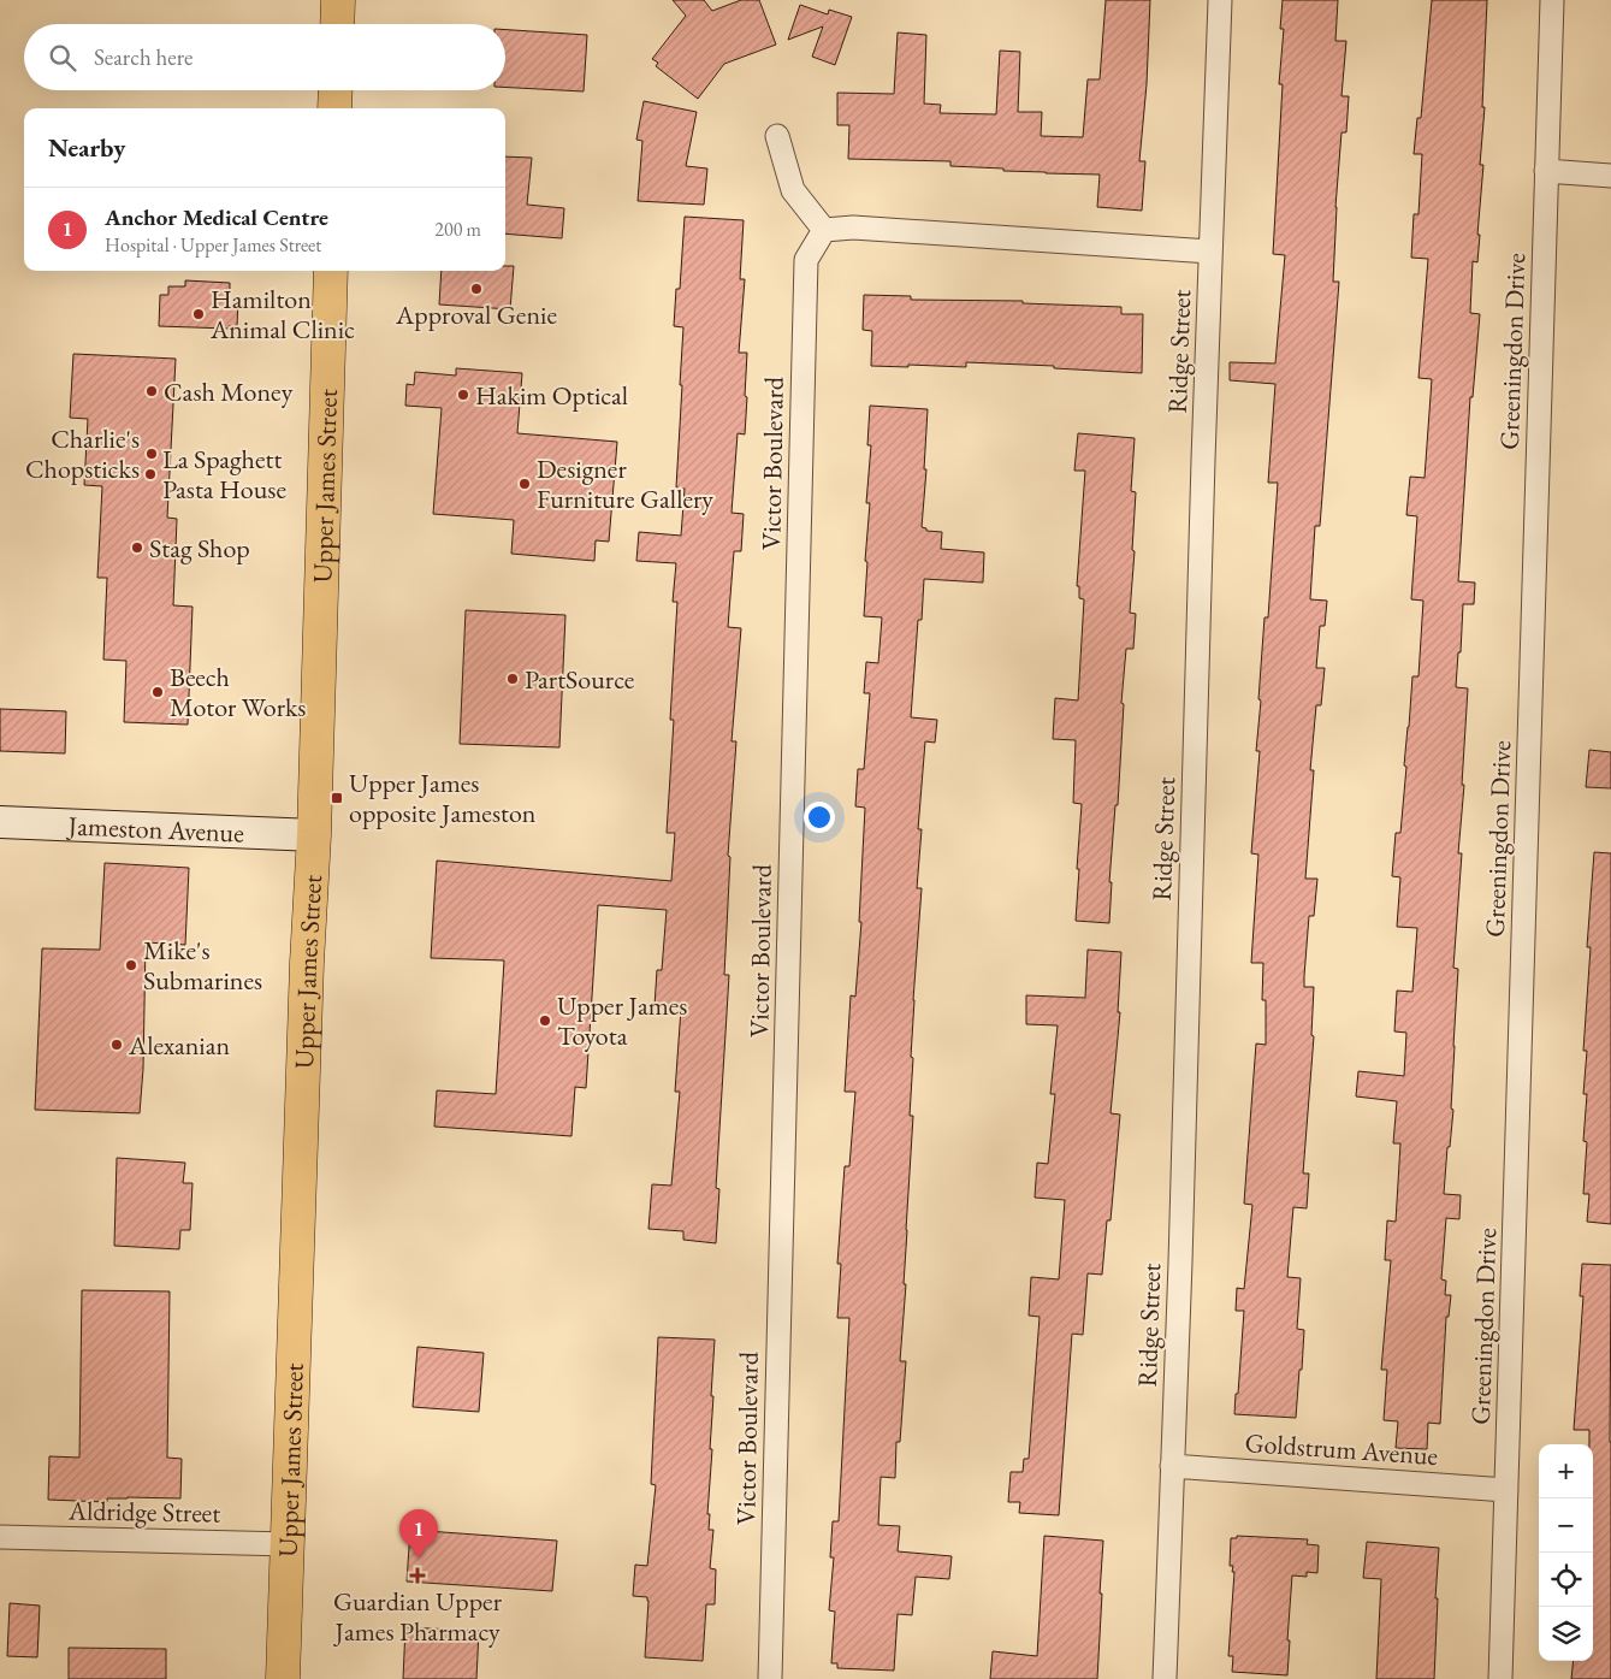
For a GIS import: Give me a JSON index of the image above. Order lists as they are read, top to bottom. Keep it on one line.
{"streets":{"main road":["Upper James Street"],"street":["Ridge Street","Greeningdon Drive","Victor Boulevard","Jameston Avenue","Goldstrum Avenue","Aldridge Street"]},"crossings":[["Ridge Street","Goldstrum Avenue"],["Greeningdon Drive","Goldstrum Avenue"],["Upper James Street","Jameston Avenue"],["Upper James Street","Aldridge Street"]],"places":{"other":["Approval Genie","Hamilton Animal Clinic","Cash Money","Hakim Optical","Charlie's Chopsticks","La Spaghett Pasta House","Designer Furniture Gallery","Stag Shop","PartSource","Beech Motor Works","Mike's Submarines","Upper James Toyota","Alexanian"],"transit":["Upper James opposite Jameston"],"health":["Guardian Upper James Pharmacy"]},"page":{"search":"Search here","heading":"Nearby","list":[{"mark":"1","name":"Anchor Medical Centre","note":"Hospital · Upper James Street","value":"200 m"}],"map_buttons":["+","−"],"pins":"1"}}
